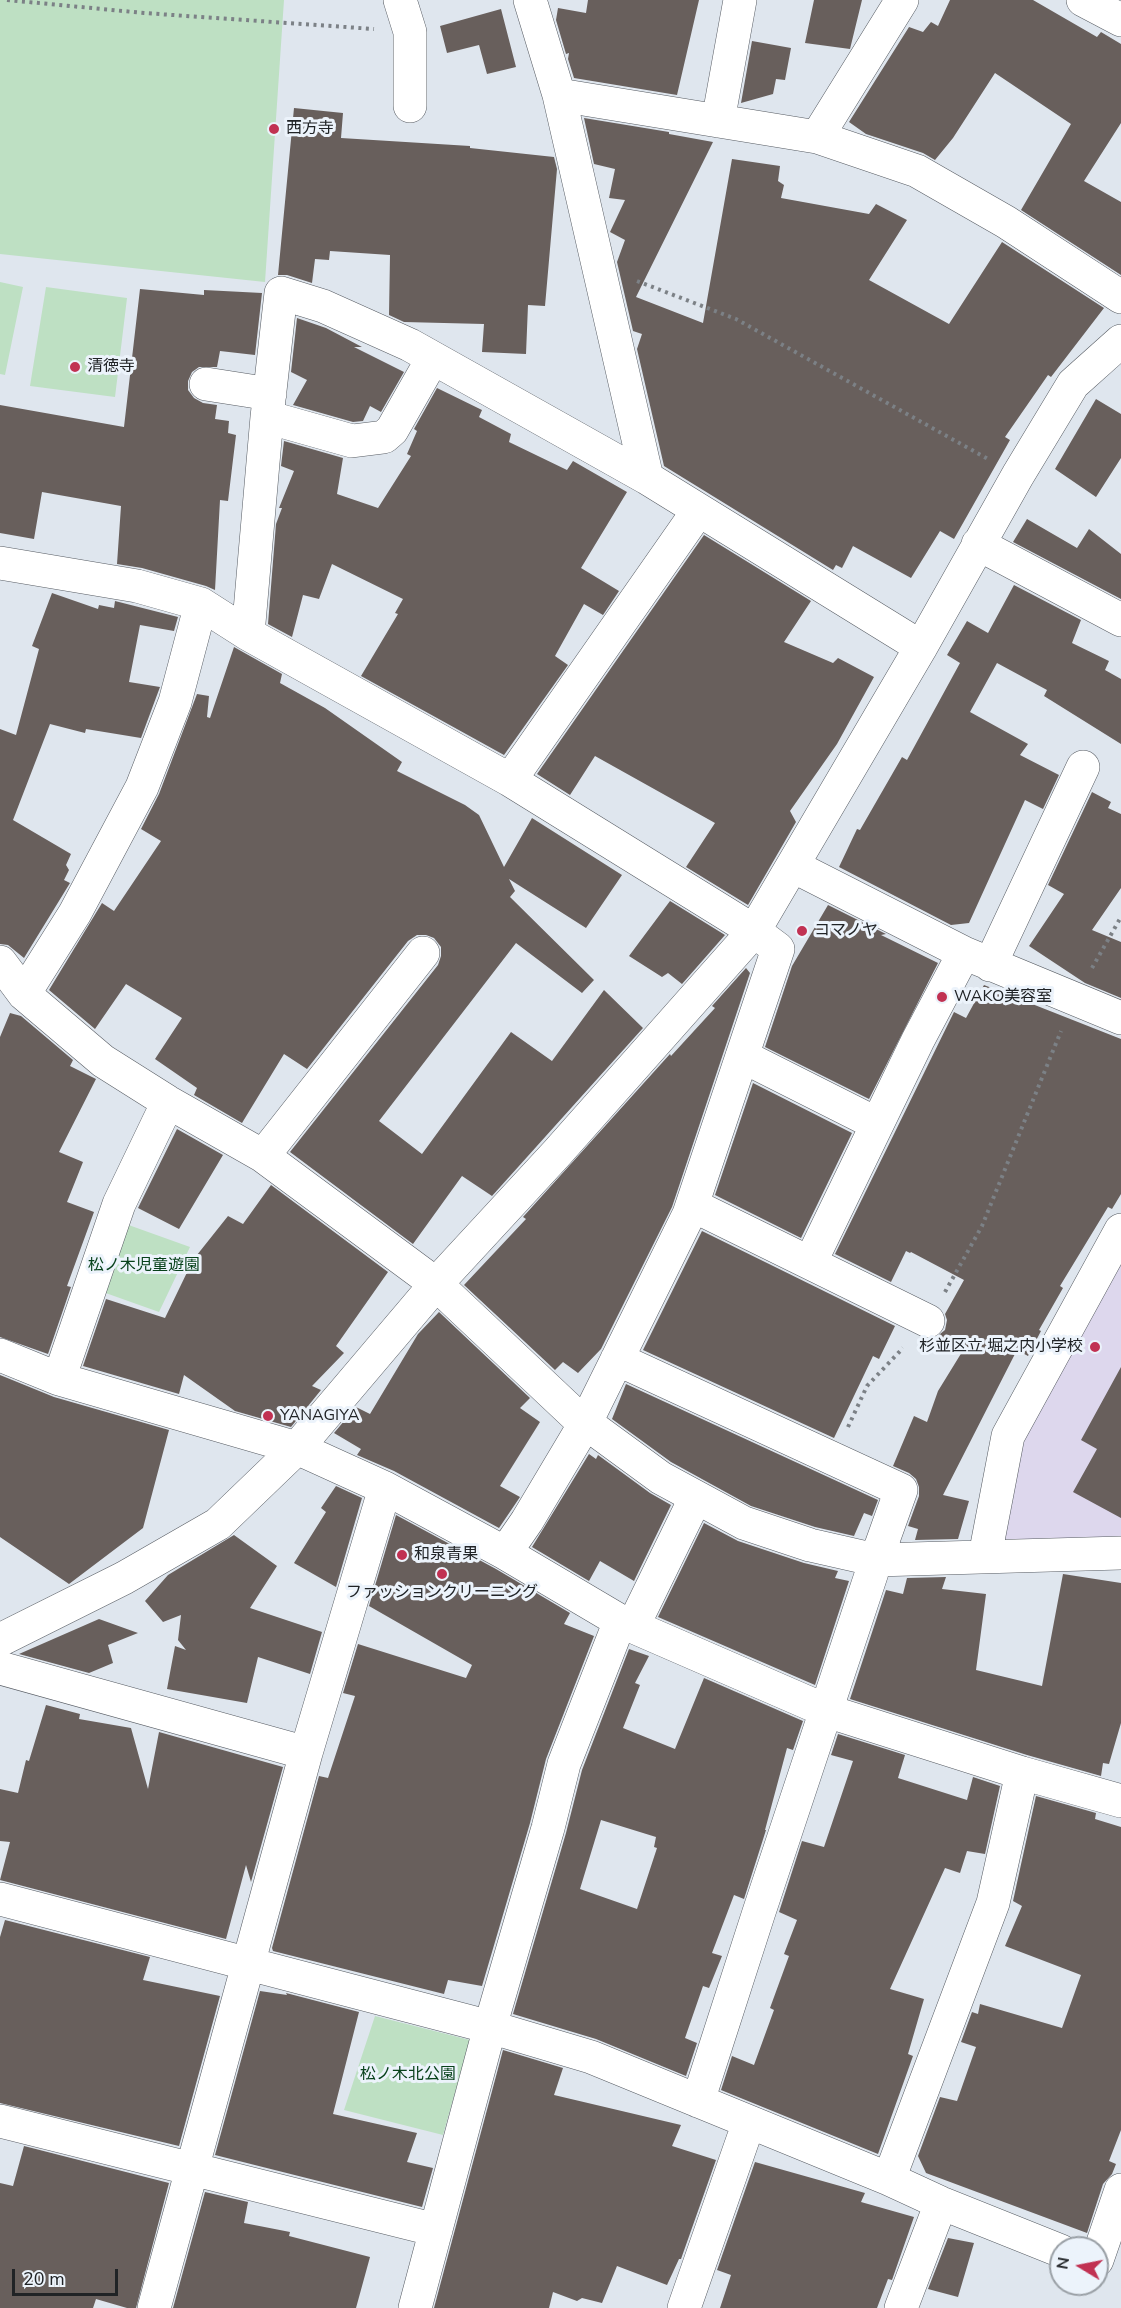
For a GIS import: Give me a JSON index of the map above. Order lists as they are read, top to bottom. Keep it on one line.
{"parks":["松ノ木児童遊園","松ノ木北公園"],"places":["西方寺","清徳寺","コマノヤ","WAKO美容室","杉並区立 堀之内小学校","YANAGIYA","和泉青果","ファッションクリーニング"],"scale_bar":"20 m","north":"left"}
